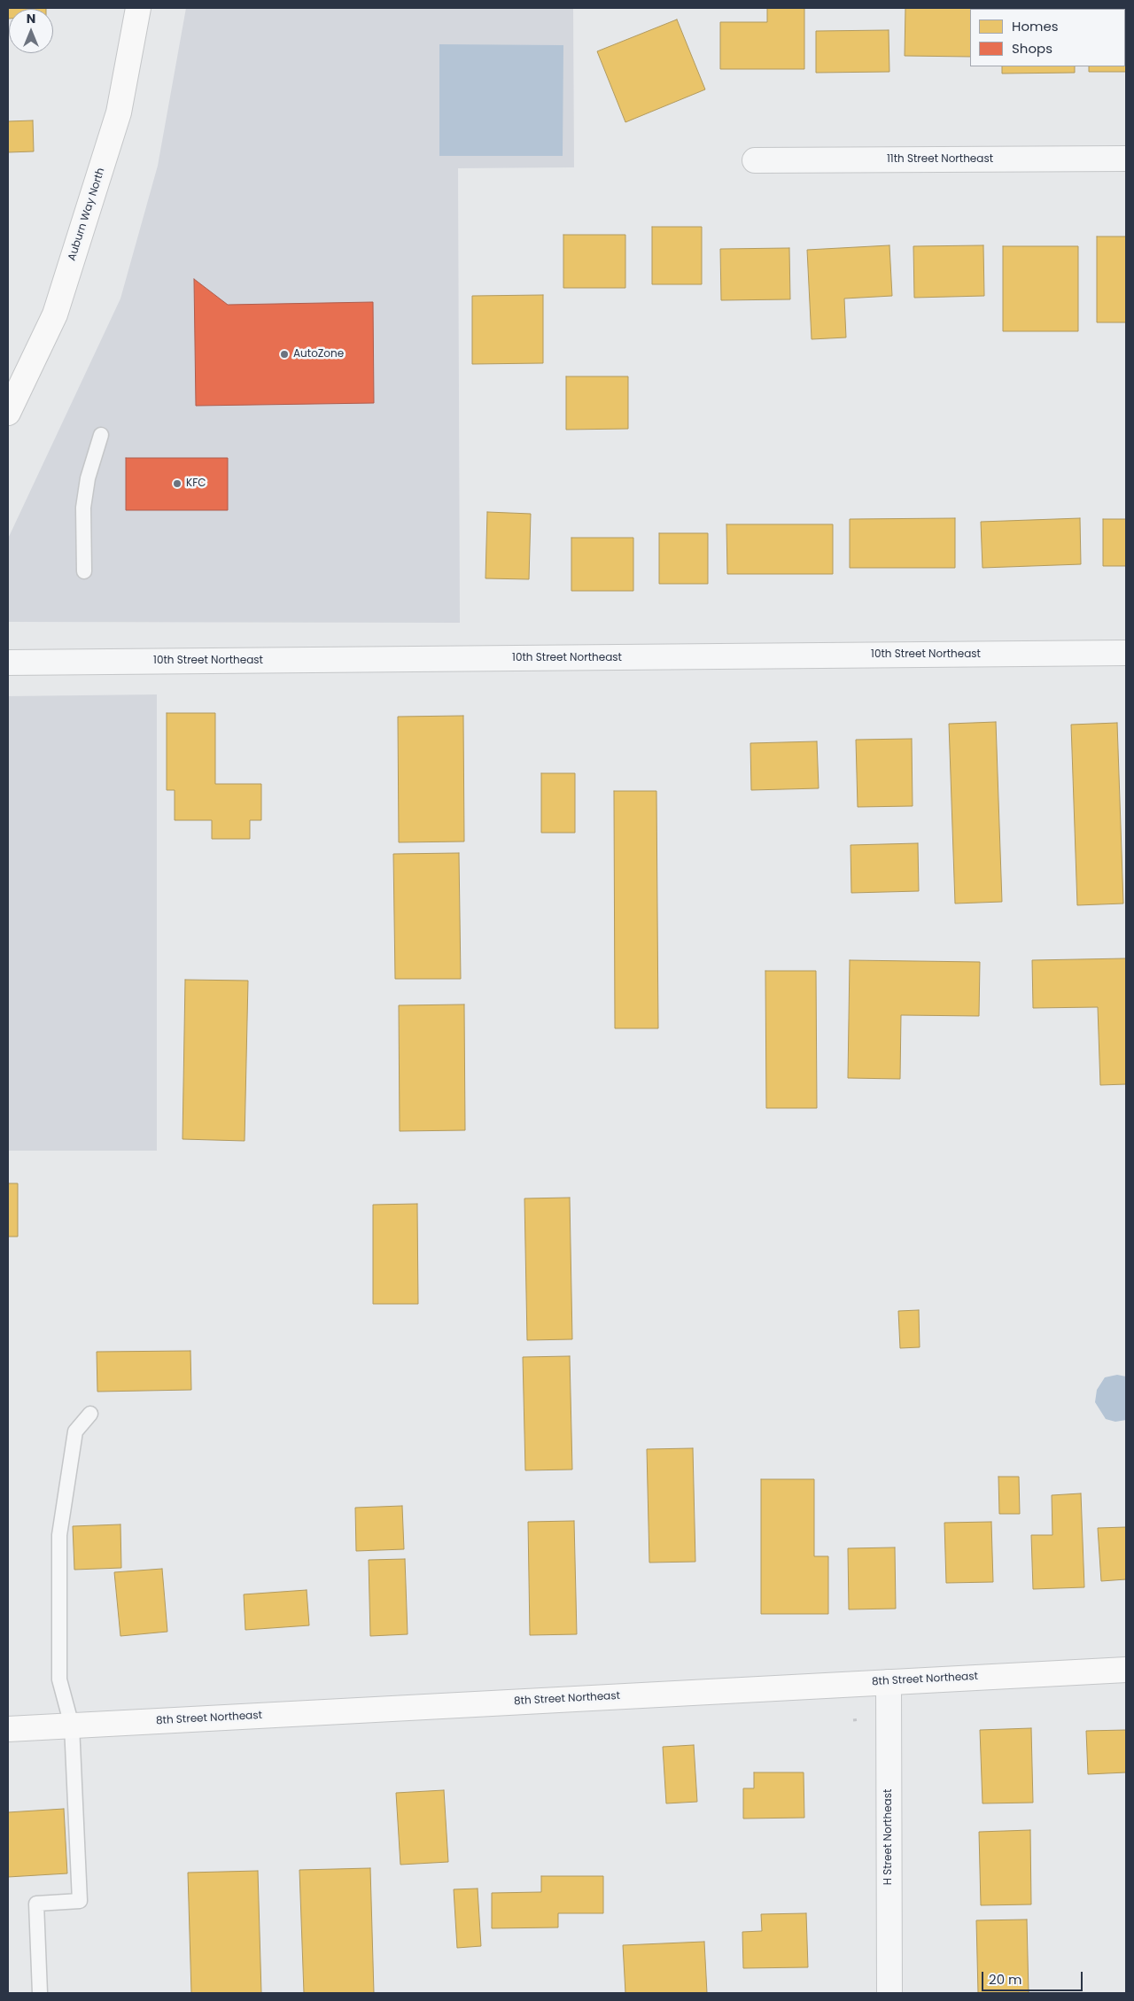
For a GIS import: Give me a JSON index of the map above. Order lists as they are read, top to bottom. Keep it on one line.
{"streets":{"street":["11th Street Northeast","Auburn Way North","10th Street Northeast","8th Street Northeast","H Street Northeast"]},"crossings":[["8th Street Northeast","H Street Northeast"]],"places":["AutoZone","KFC"],"legend":["Homes","Shops"],"scale_bar":"20 m","north":"top"}
